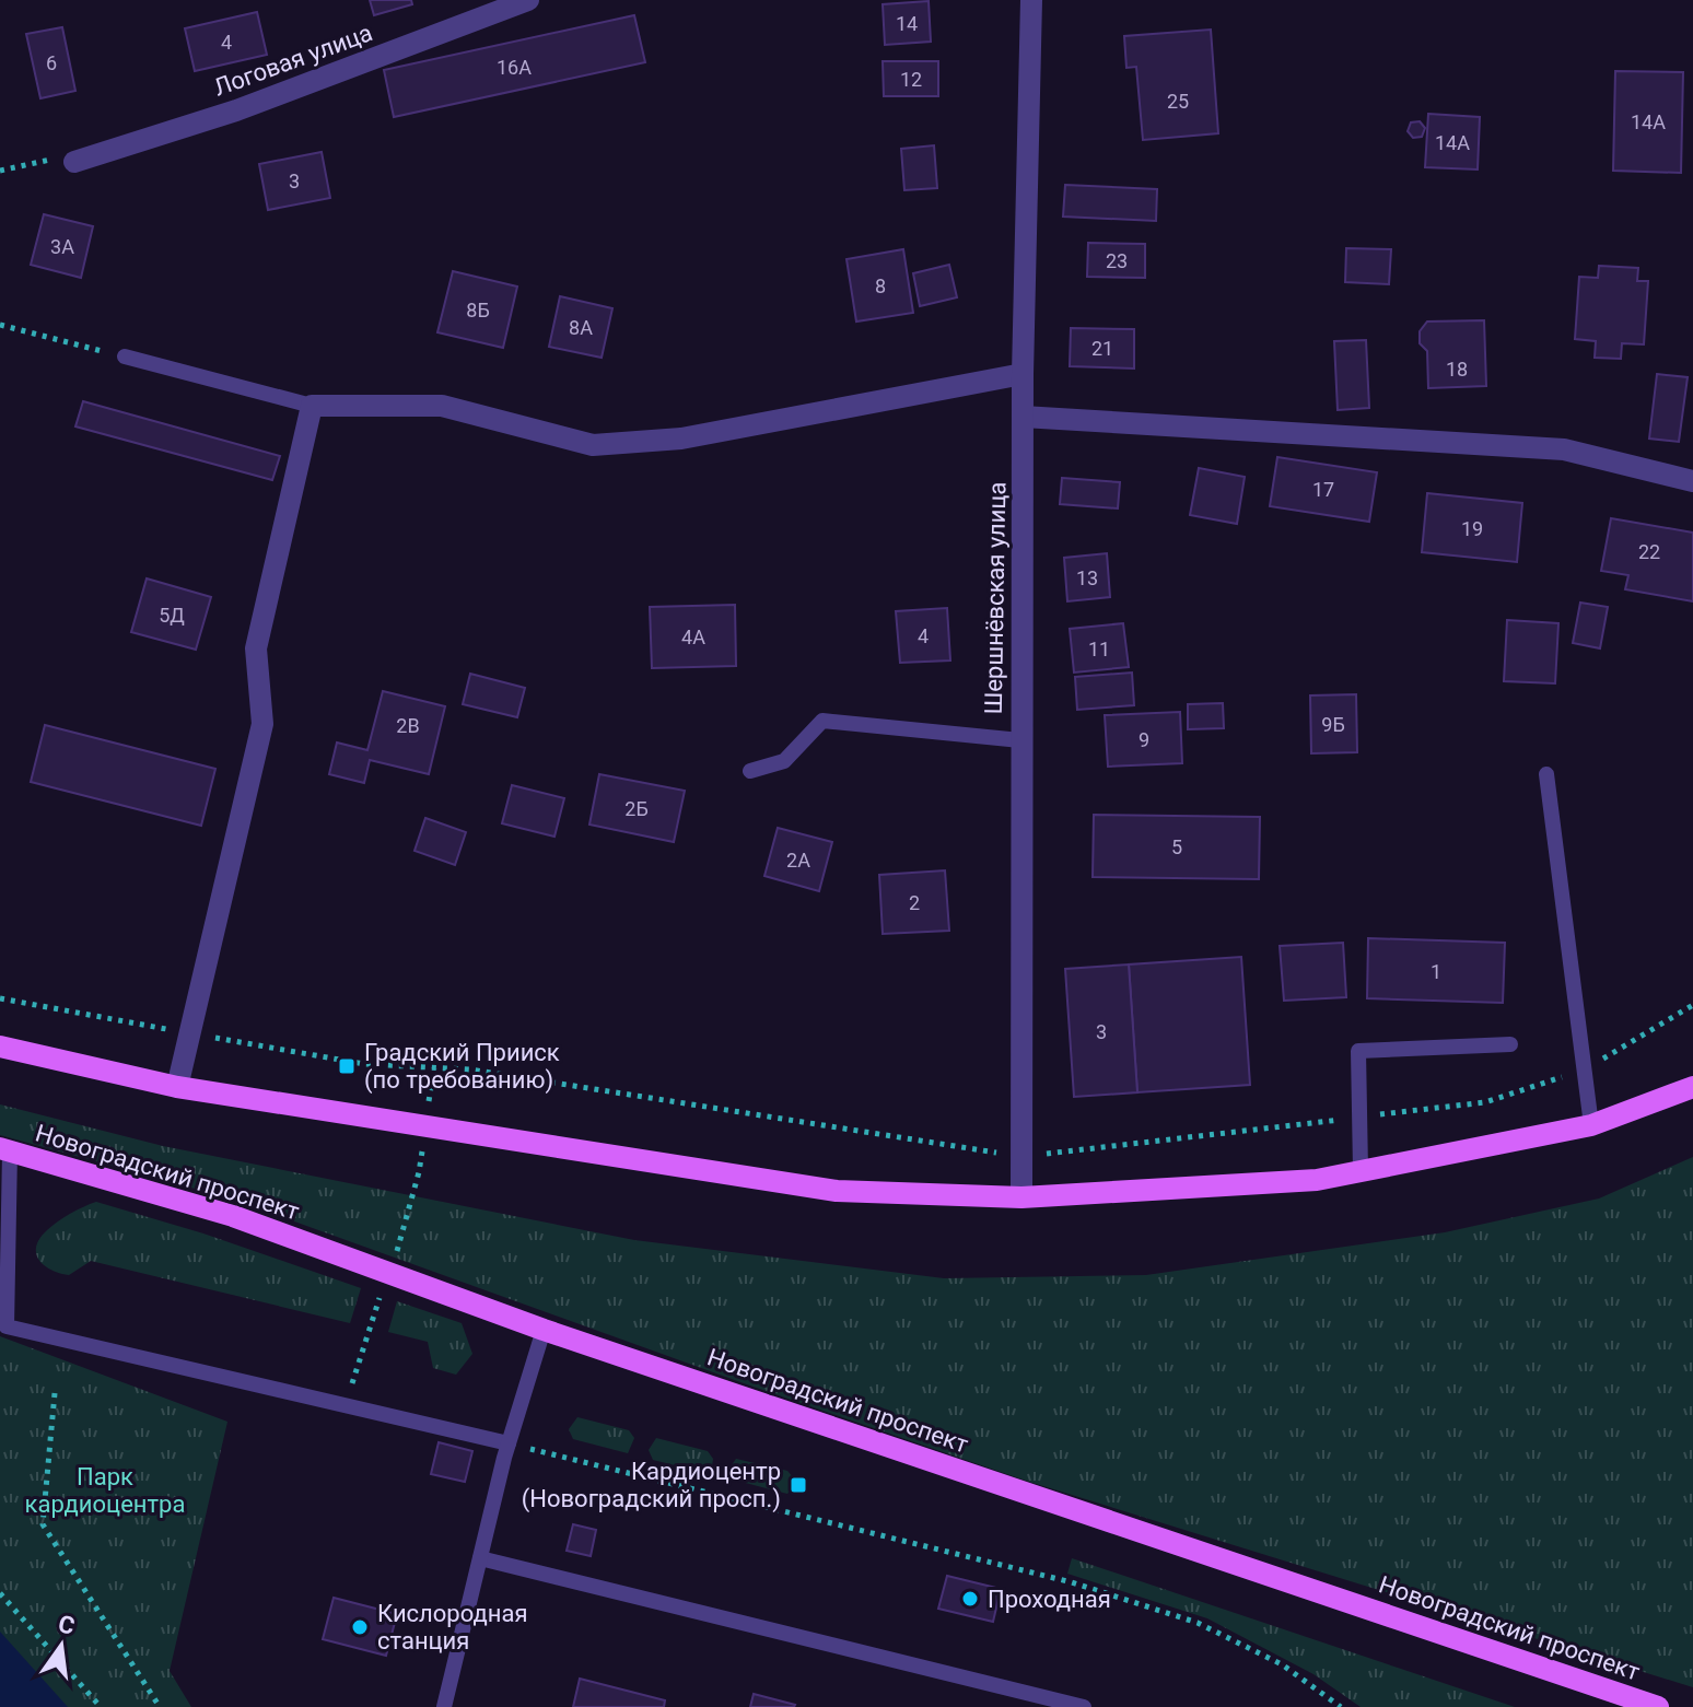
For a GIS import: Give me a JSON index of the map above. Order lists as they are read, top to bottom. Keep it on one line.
{"streets":{"main road":["Новоградский проспект"],"street":["Логовая улица","Шершнёвская улица"]},"parks":["Парк кардиоцентра"],"places":{"transit":["Градский Прииск (по требованию)","Кардиоцентр (Новоградский просп.)"],"other":["Проходная","Кислородная станция"]},"house_numbers":["14","4","6","16А","12","25","14А","14А","3","3А","23","8","8Б","8А","21","18","17","19","22","13","5Д","4","4А","11","9Б","2В","9","2Б","5","2А","2","1","3"],"north":"top"}
